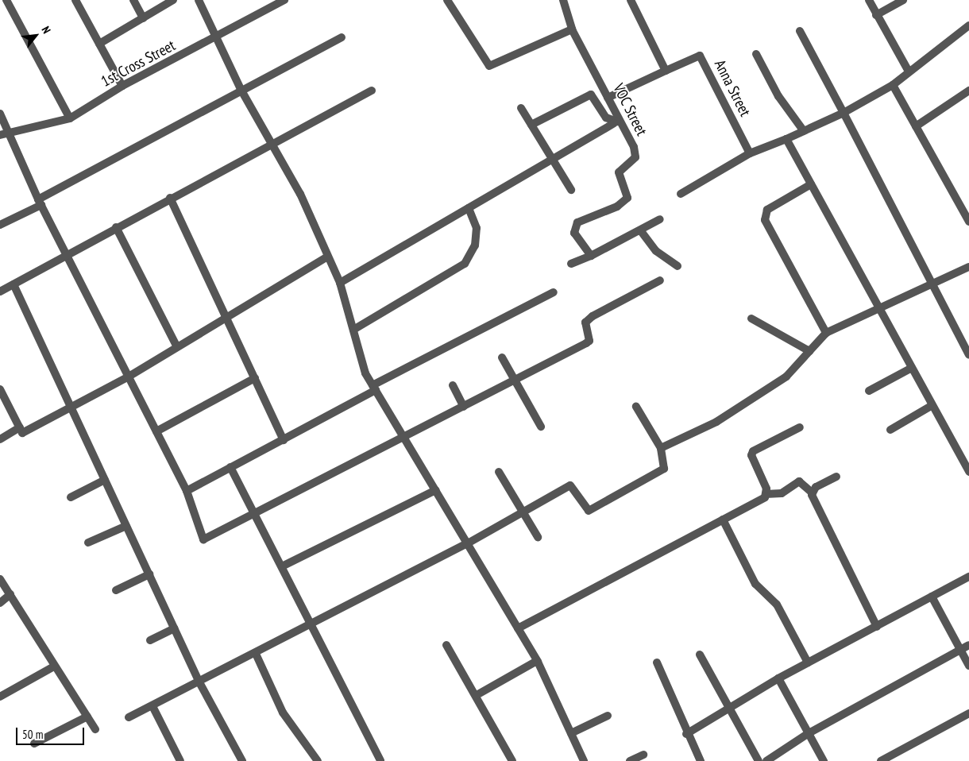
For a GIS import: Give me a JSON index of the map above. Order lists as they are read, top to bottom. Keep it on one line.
{"streets":{"street":["1st Cross Street","Anna Street","VOC Street"]},"scale_bar":"50 m","north":"top right"}
